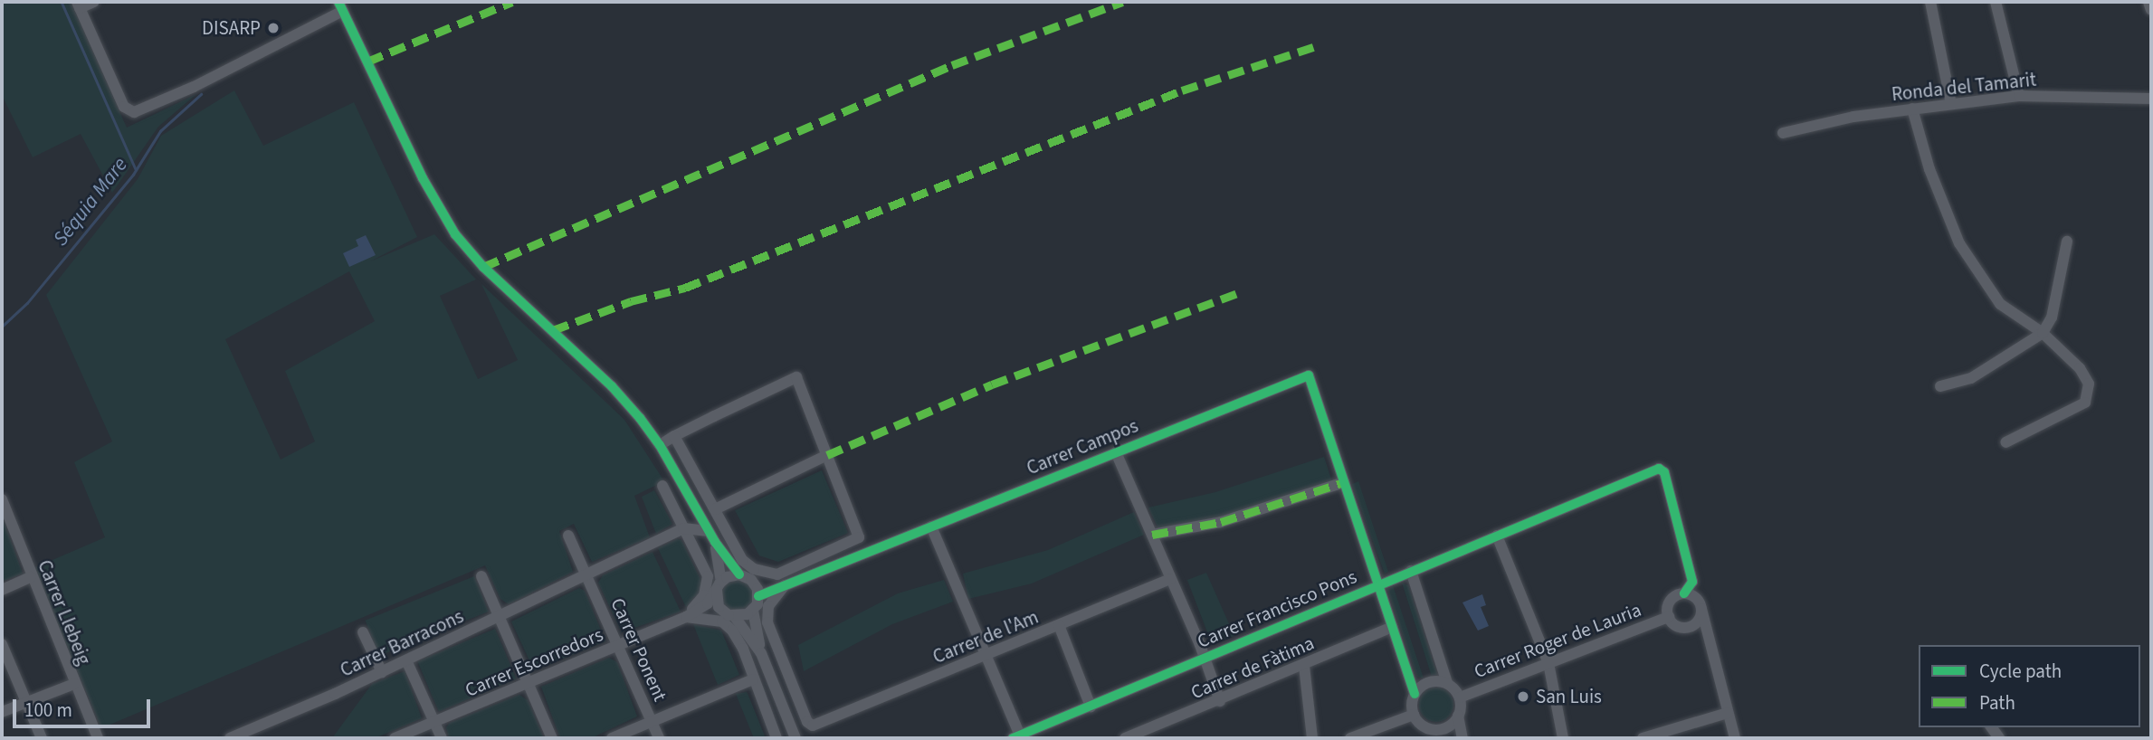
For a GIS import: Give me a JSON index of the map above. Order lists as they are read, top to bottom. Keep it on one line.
{"streets":{"street":["Ronda del Tamarit","Carrer Campos","Carrer Francisco Pons","Carrer Llebeig","Carrer de l'Am","Carrer Roger de Lauria","Carrer Barracons","Carrer Ponent","Carrer Escorredors","Carrer de Fàtima"]},"crossings":[["Carrer Francisco Pons","Carrer Roger de Lauria"],["Carrer Barracons","Carrer Ponent"],["Carrer Ponent","Carrer Escorredors"]],"water":["Séquia Mare"],"places":["DISARP","San Luis"],"legend":["Cycle path","Path"],"scale_bar":"100 m"}
